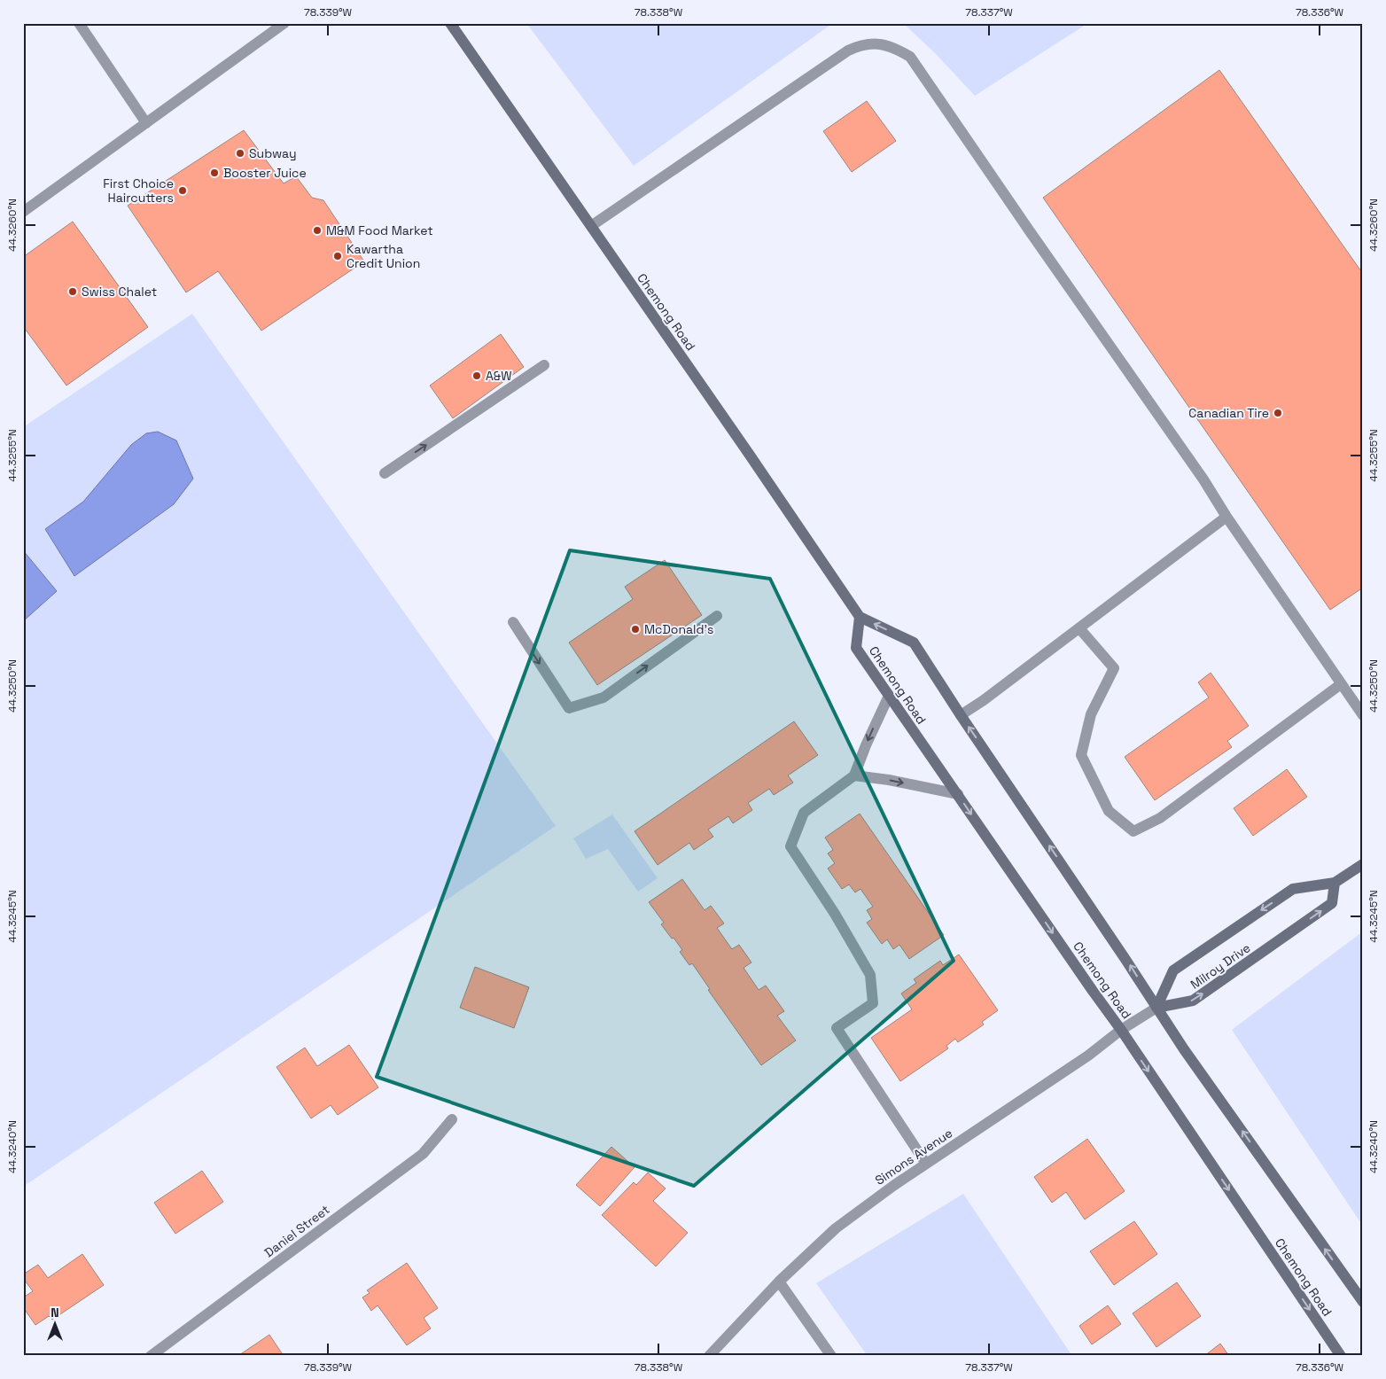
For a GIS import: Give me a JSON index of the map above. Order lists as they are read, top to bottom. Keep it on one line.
{"streets":{"main road":["Chemong Road","Milroy Drive"],"street":["Simons Avenue","Daniel Street"]},"crossings":[["Chemong Road","Milroy Drive"],["Chemong Road","Simons Avenue"],["Milroy Drive","Simons Avenue"]],"places":["Subway","Booster Juice","First Choice Haircutters","M&M Food Market","Kawartha Credit Union","Swiss Chalet","A&W","Canadian Tire","McDonald's"],"north":"top","coordinates":["78.339°W","78.338°W","78.337°W","78.336°W","44.3260°N","44.3255°N","44.3250°N","44.3245°N","44.3240°N"]}
